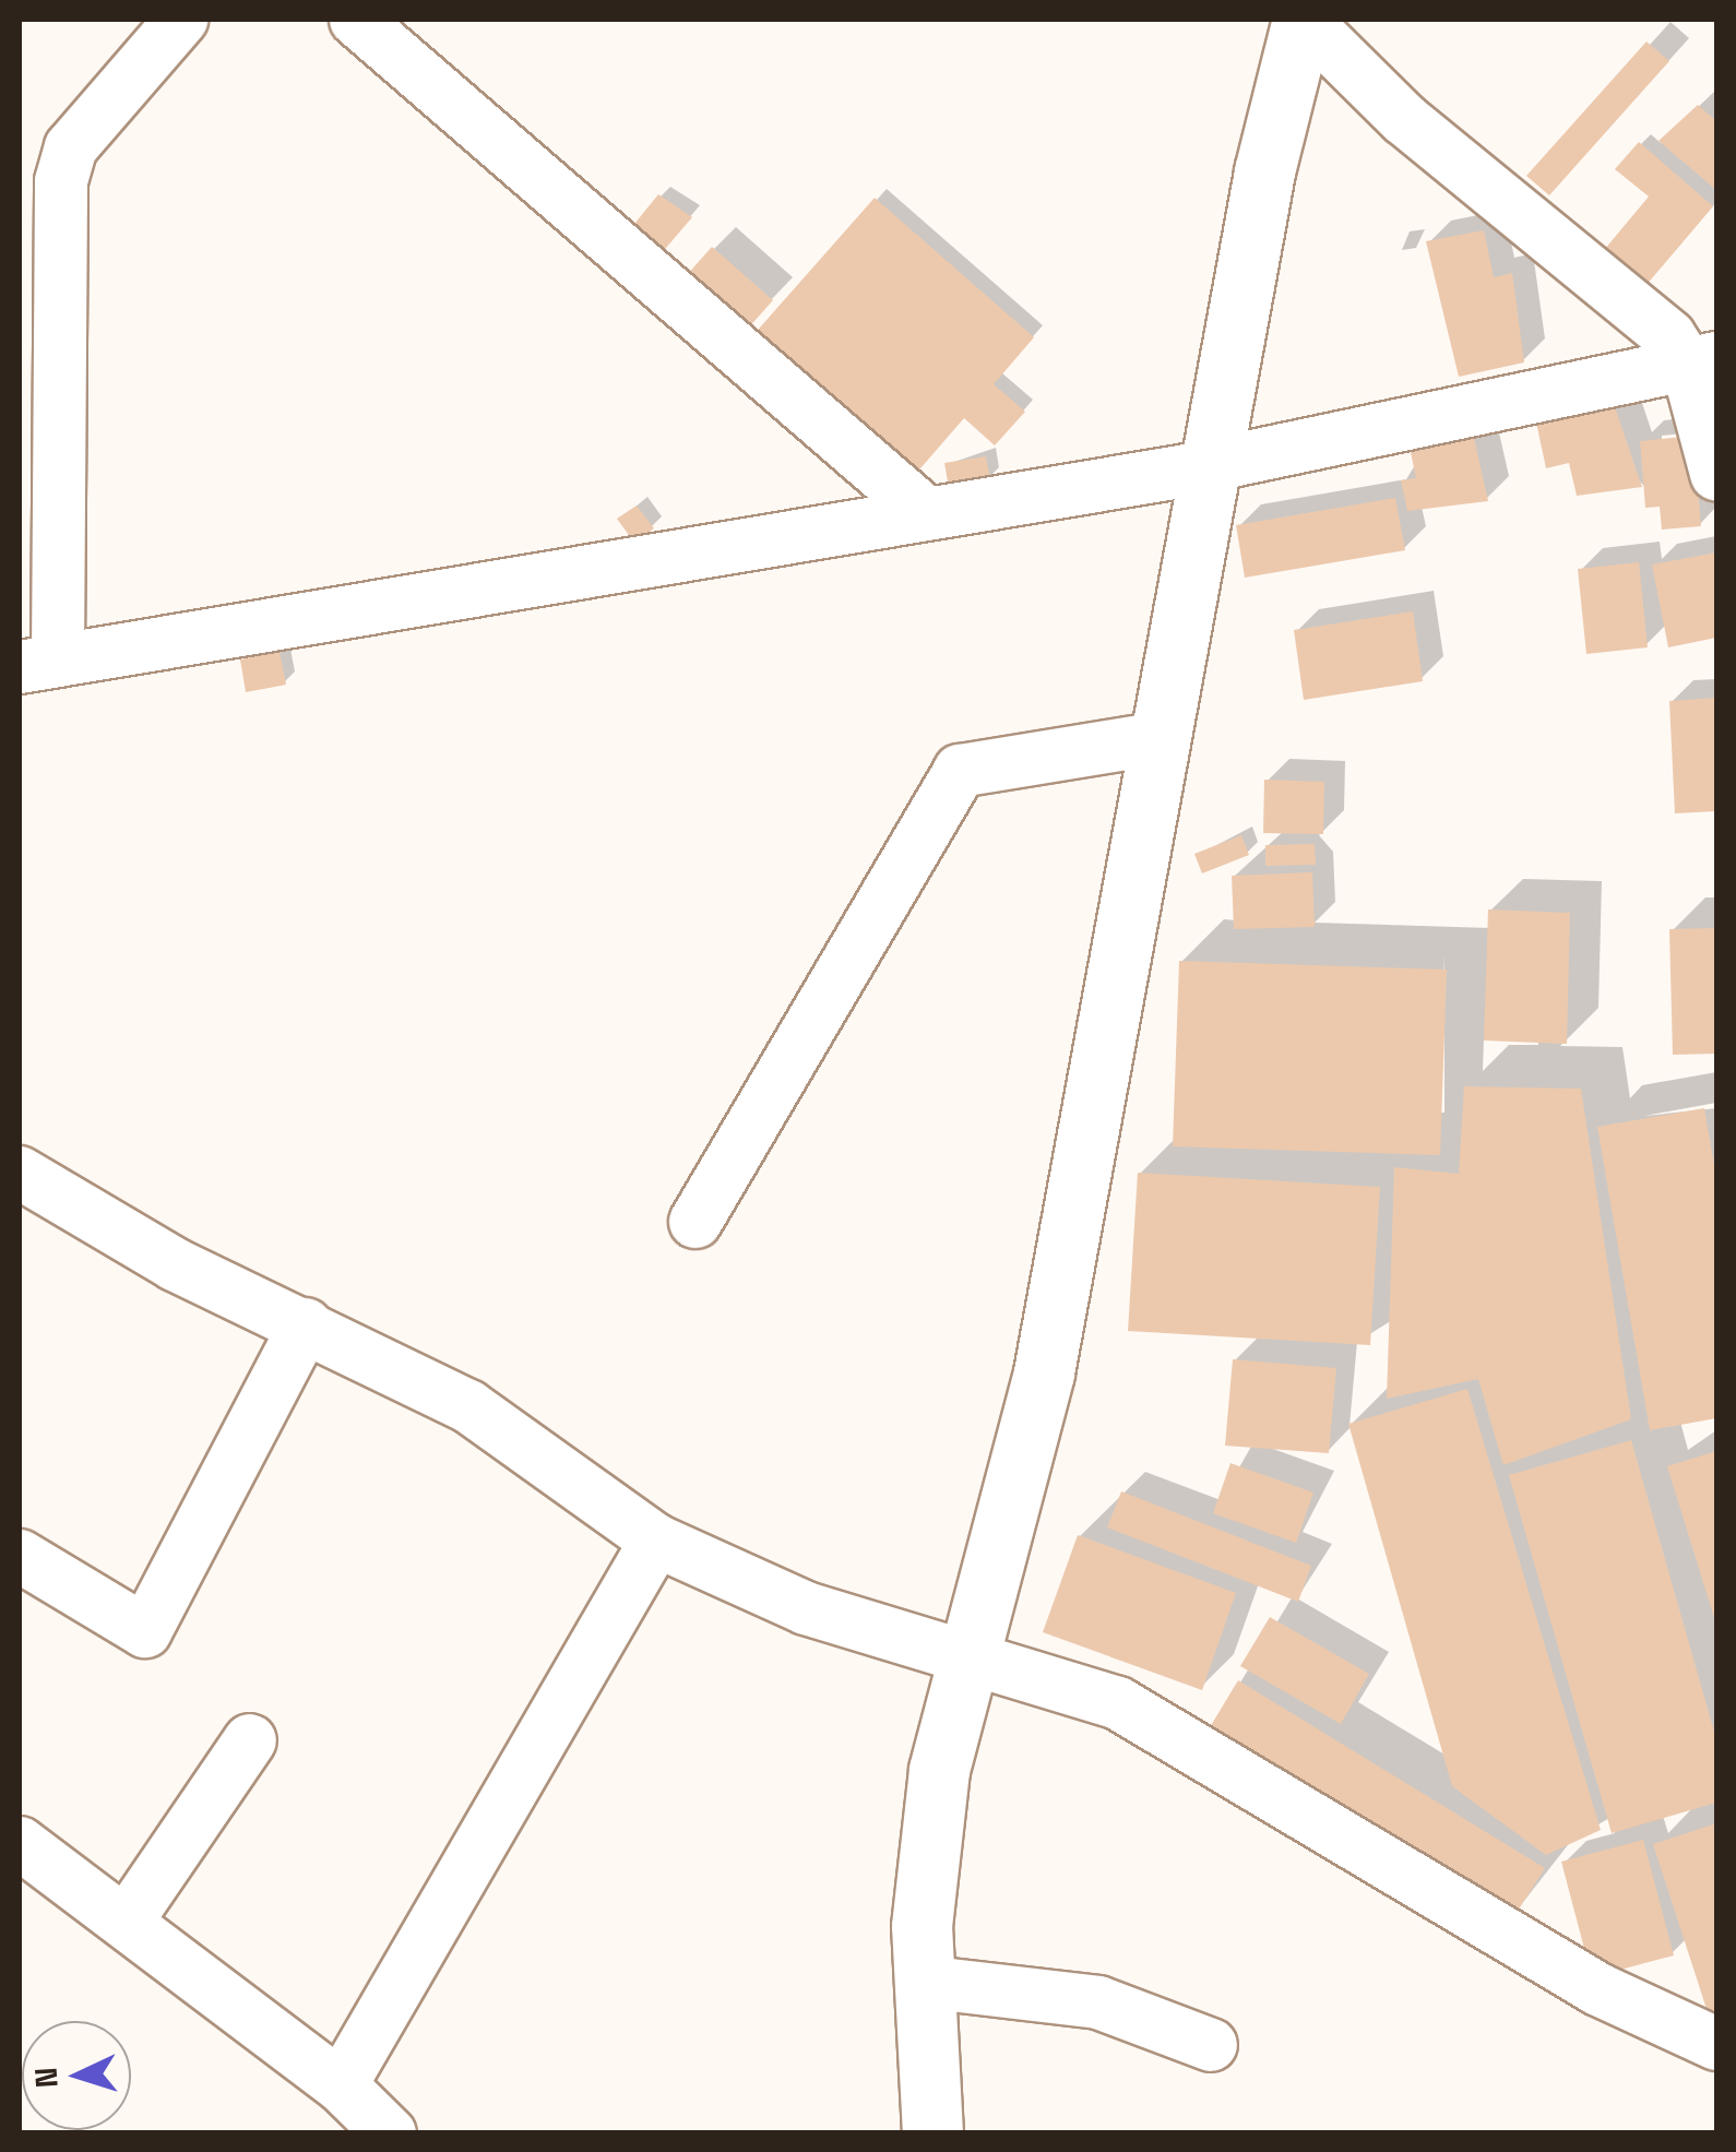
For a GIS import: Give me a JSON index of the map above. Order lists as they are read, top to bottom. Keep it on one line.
{"north":"left"}
